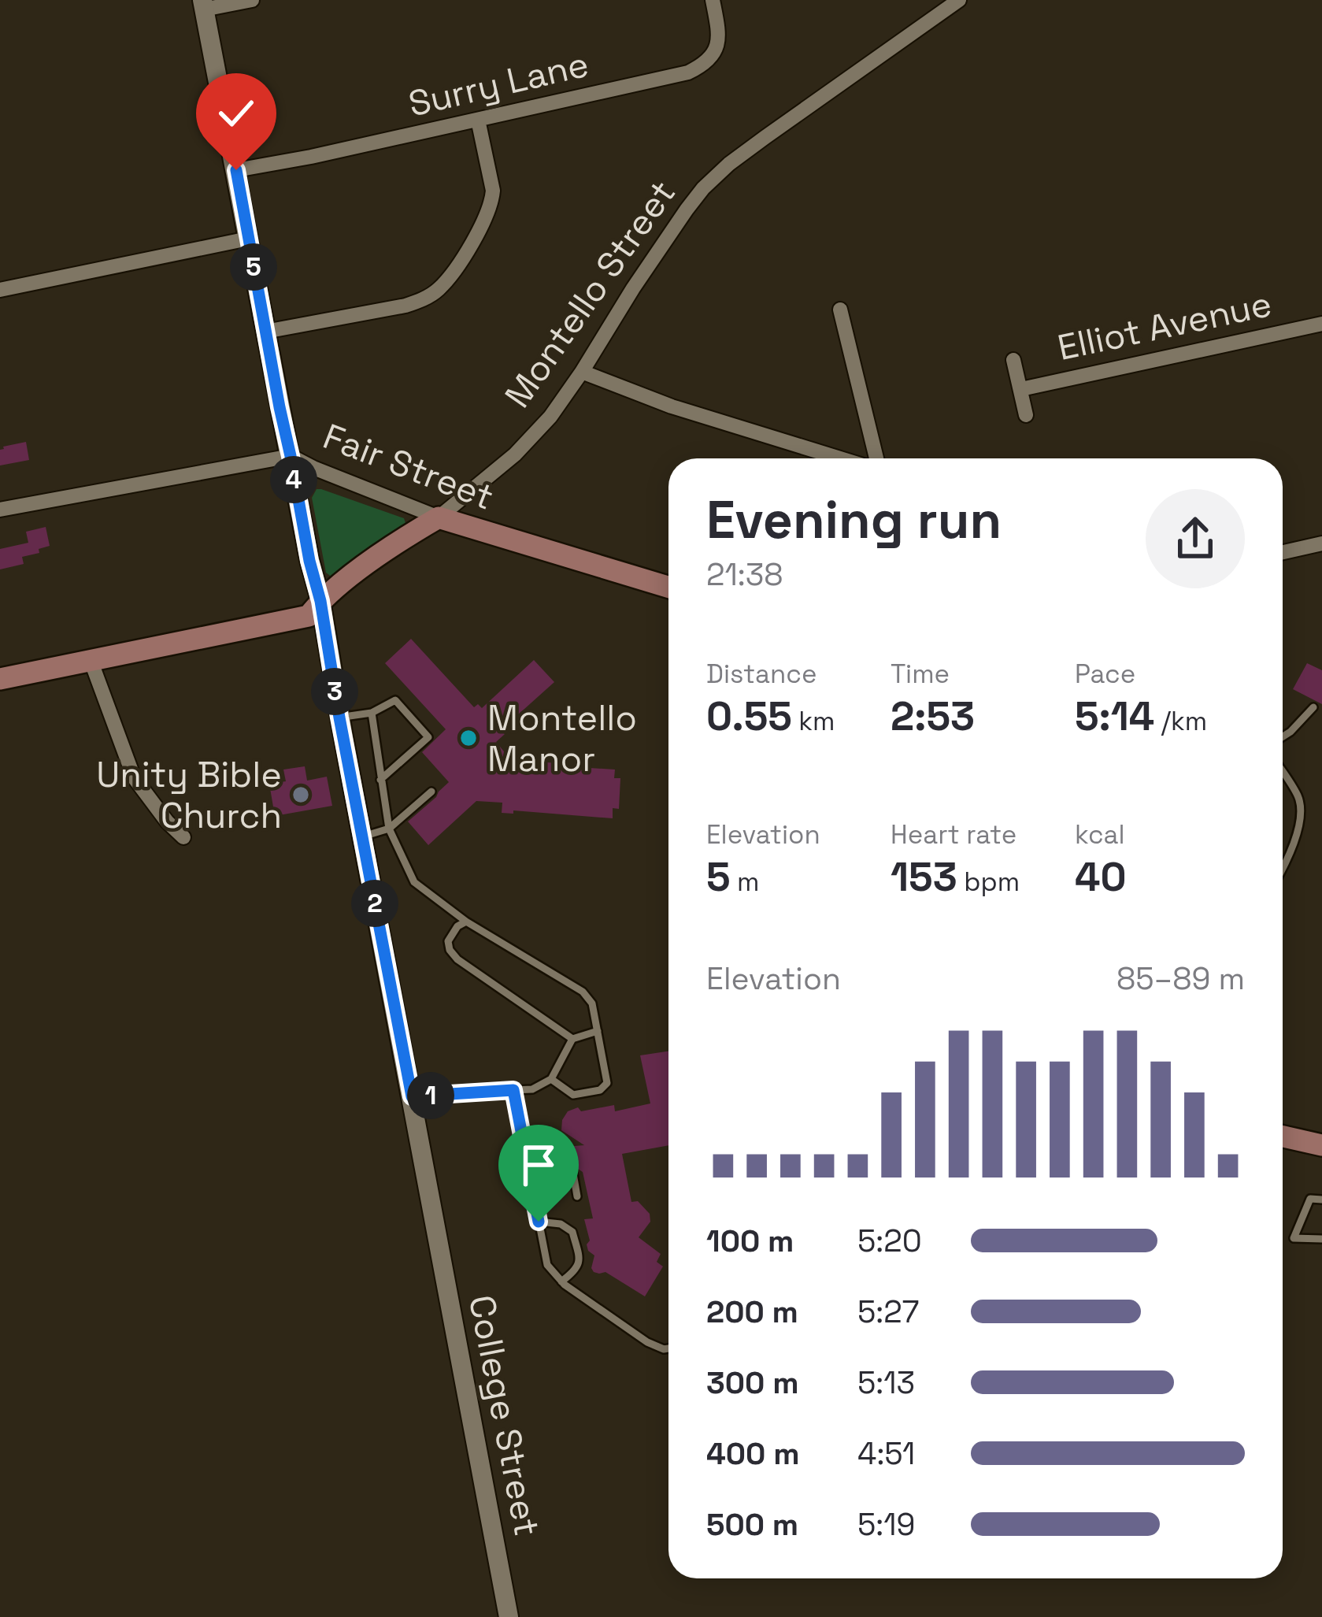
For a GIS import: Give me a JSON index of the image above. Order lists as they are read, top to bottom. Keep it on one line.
{"streets":{"main road":["Montello Street","Fair Street"],"street":["Surry Lane","Elliot Avenue","College Street"]},"crossings":[["Surry Lane","College Street"],["Montello Street","Fair Street"],["Montello Street","College Street"],["Fair Street","College Street"]],"places":["Montello Manor","Unity Bible Church"],"page":{"pins":["5","4","3","2","1"],"heading":["Evening run","21:38"],"stats":[["Distance","0.55 km"],["Time","2:53"],["Pace","5:14 /km"],["Elevation","5 m"],["Heart rate","153 bpm"],["kcal","40"]],"chart":["Elevation","85–89 m"],"list":[{"name":"100 m","note":"5:20"},{"name":"200 m","note":"5:27"},{"name":"300 m","note":"5:13"},{"name":"400 m","note":"4:51"},{"name":"500 m","note":"5:19"}]}}
